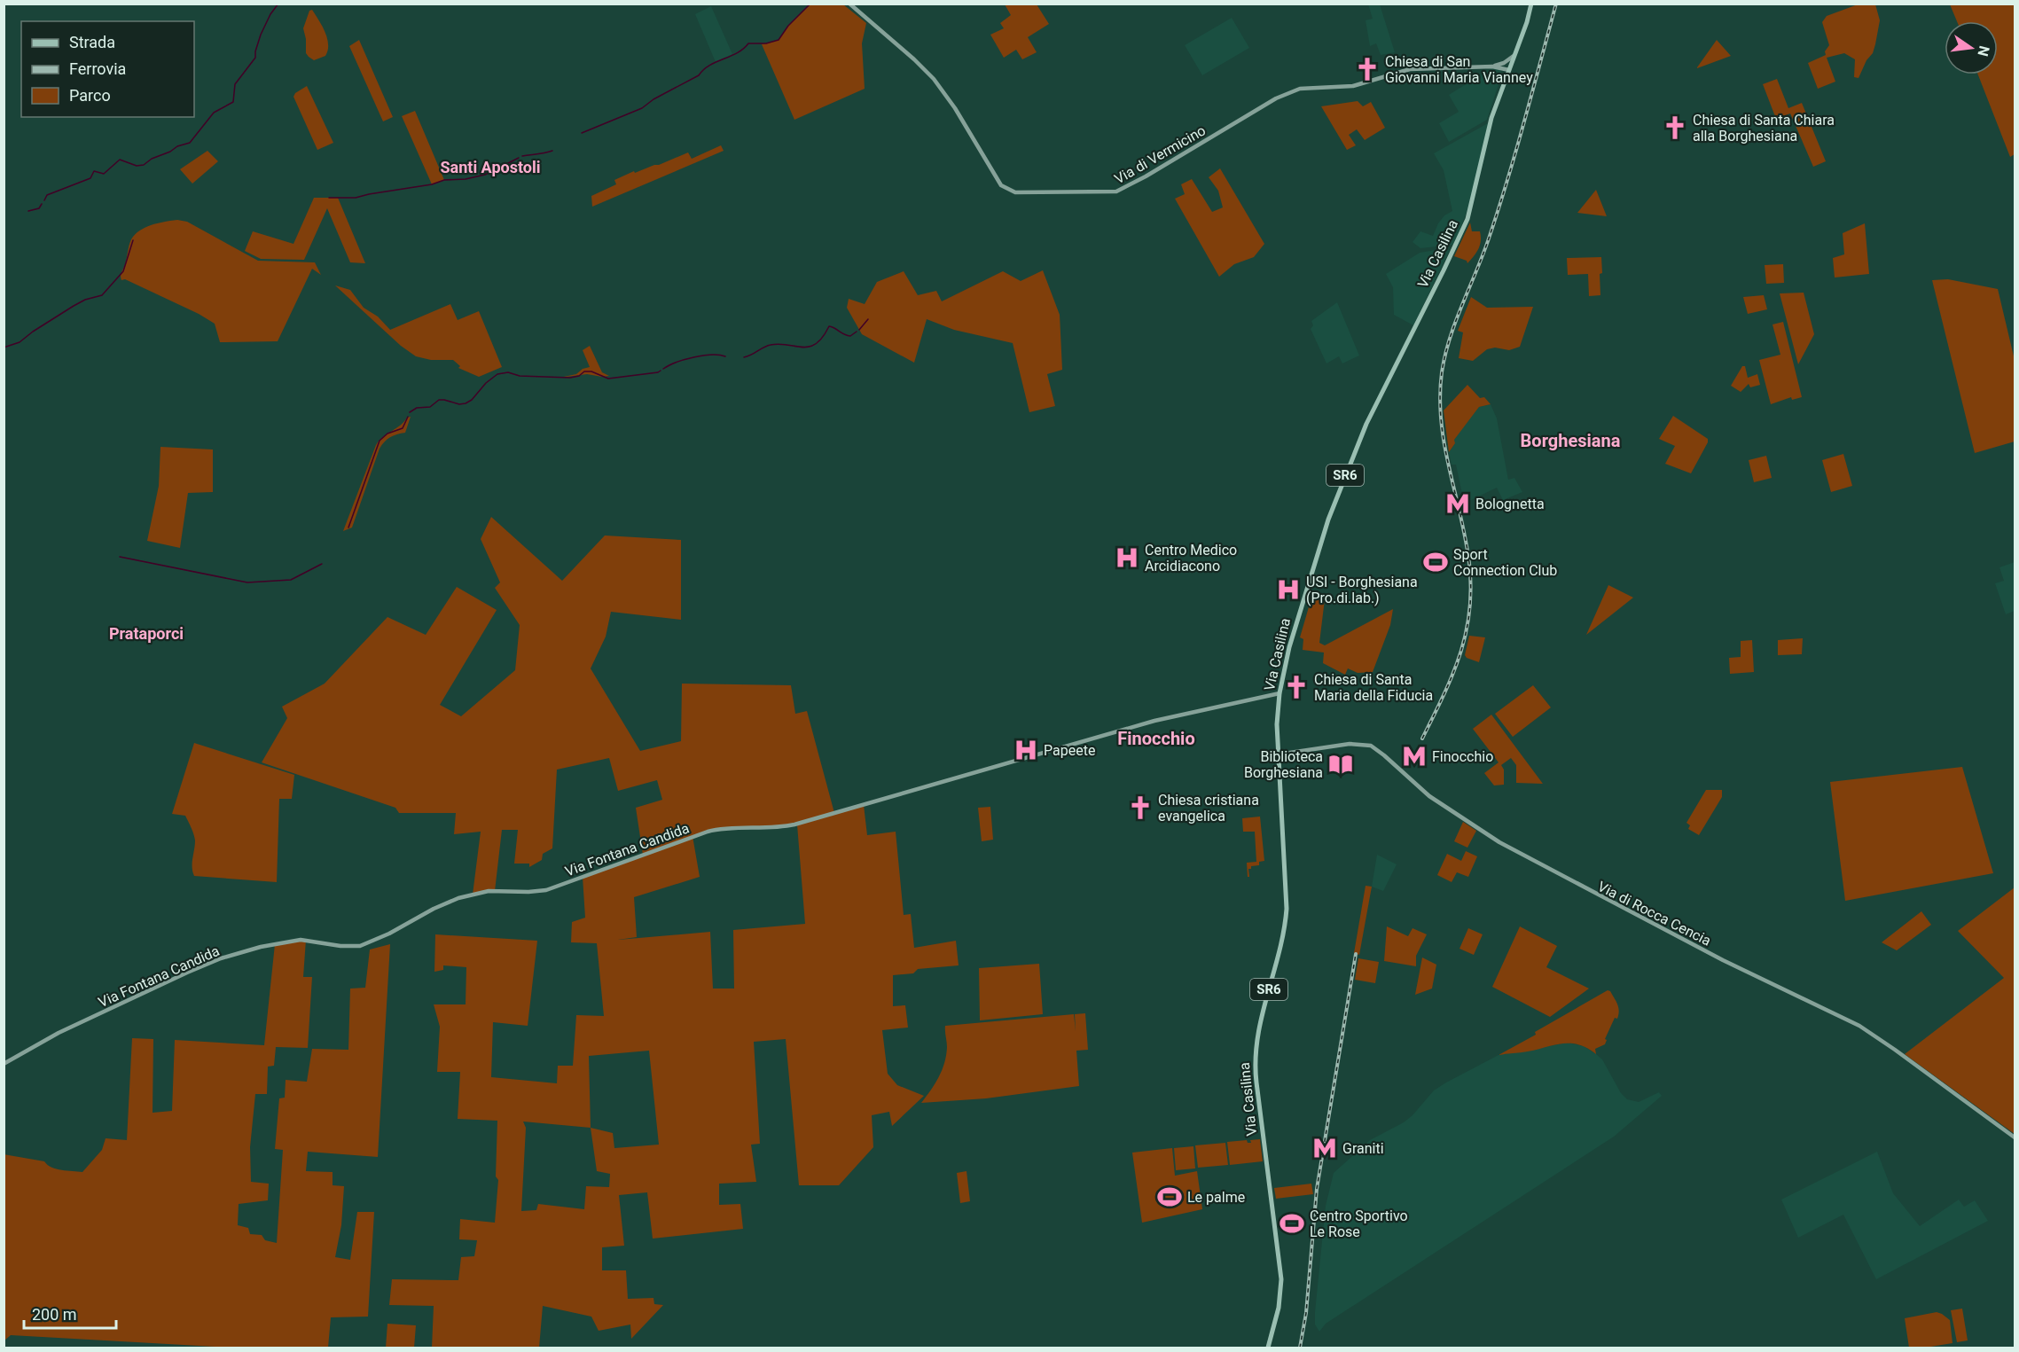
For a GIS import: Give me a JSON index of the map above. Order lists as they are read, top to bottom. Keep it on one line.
{"streets":{"main road":["Via di Vermicino","Via Casilina","SR6","Via Fontana Candida","Via di Rocca Cencia"]},"crossings":[["Via di Vermicino","Via Casilina"],["Via Casilina","Via Fontana Candida"],["Via Casilina","Via di Rocca Cencia"]],"districts":["Santi Apostoli","Borghesiana","Prataporci","Finocchio"],"places":{"church":["Chiesa di San Giovanni Maria Vianney","Chiesa di Santa Chiara alla Borghesiana","Chiesa di Santa Maria della Fiducia","Chiesa cristiana evangelica"],"metro station":["Bolognetta","Finocchio","Graniti"],"hospital":["Centro Medico Arcidiacono","USI - Borghesiana (Pro.di.lab.)","Papeete"],"sports":["Sport Connection Club","Le palme","Centro Sportivo Le Rose"],"library":["Biblioteca Borghesiana"]},"legend":["Strada","Ferrovia","Parco"],"scale_bar":"200 m","north":"right"}
